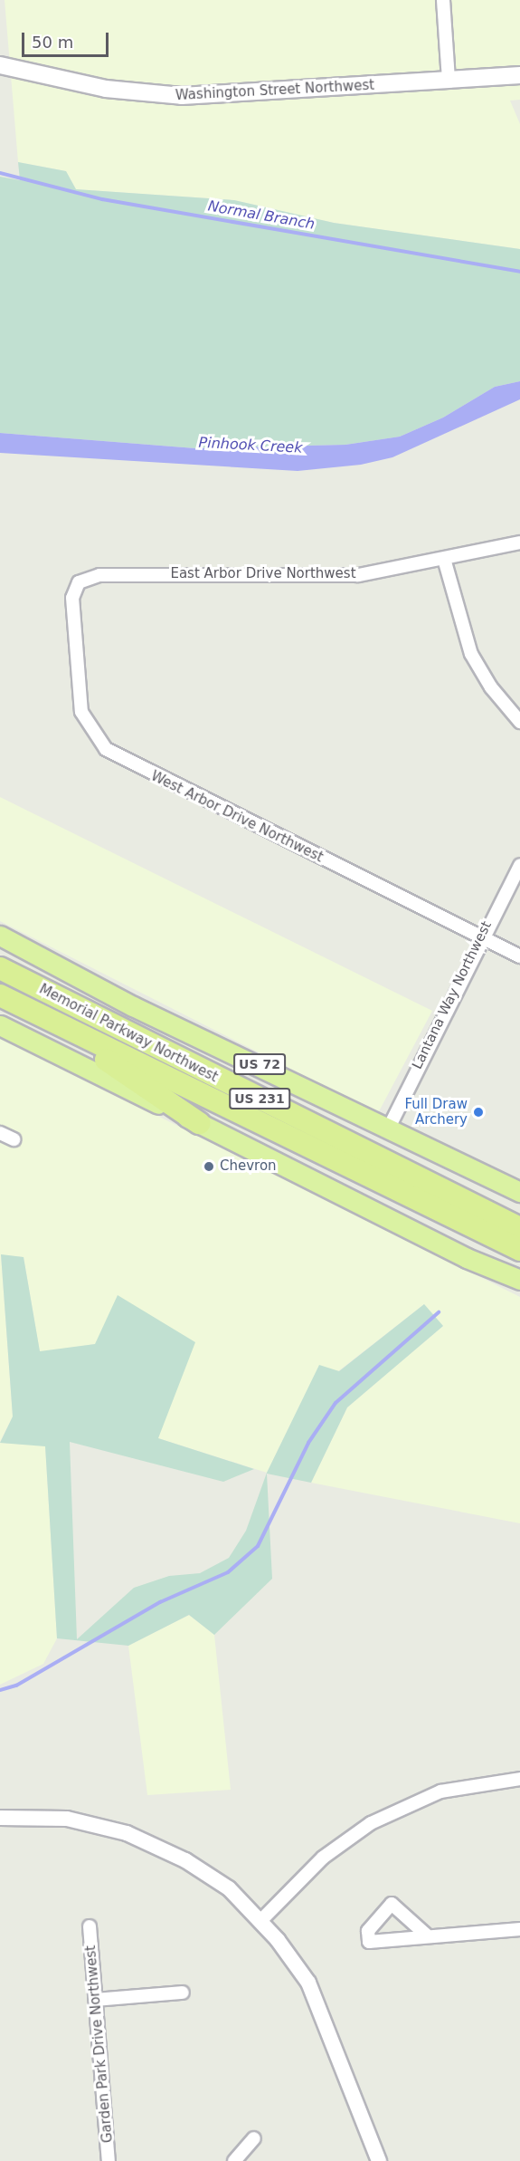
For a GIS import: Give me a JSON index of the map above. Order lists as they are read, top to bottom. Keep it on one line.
{"streets":{"highway":["Memorial Parkway Northwest","US 72","US 231"],"main road":["Washington Street Northwest"],"street":["East Arbor Drive Northwest","West Arbor Drive Northwest","Lantana Way Northwest","Garden Park Drive Northwest"]},"crossings":[["East Arbor Drive Northwest","West Arbor Drive Northwest"],["West Arbor Drive Northwest","Lantana Way Northwest"],["Lantana Way Northwest","US 72"]],"water":["Normal Branch","Pinhook Creek"],"places":["Full Draw Archery","Chevron"],"scale_bar":"50 m"}
